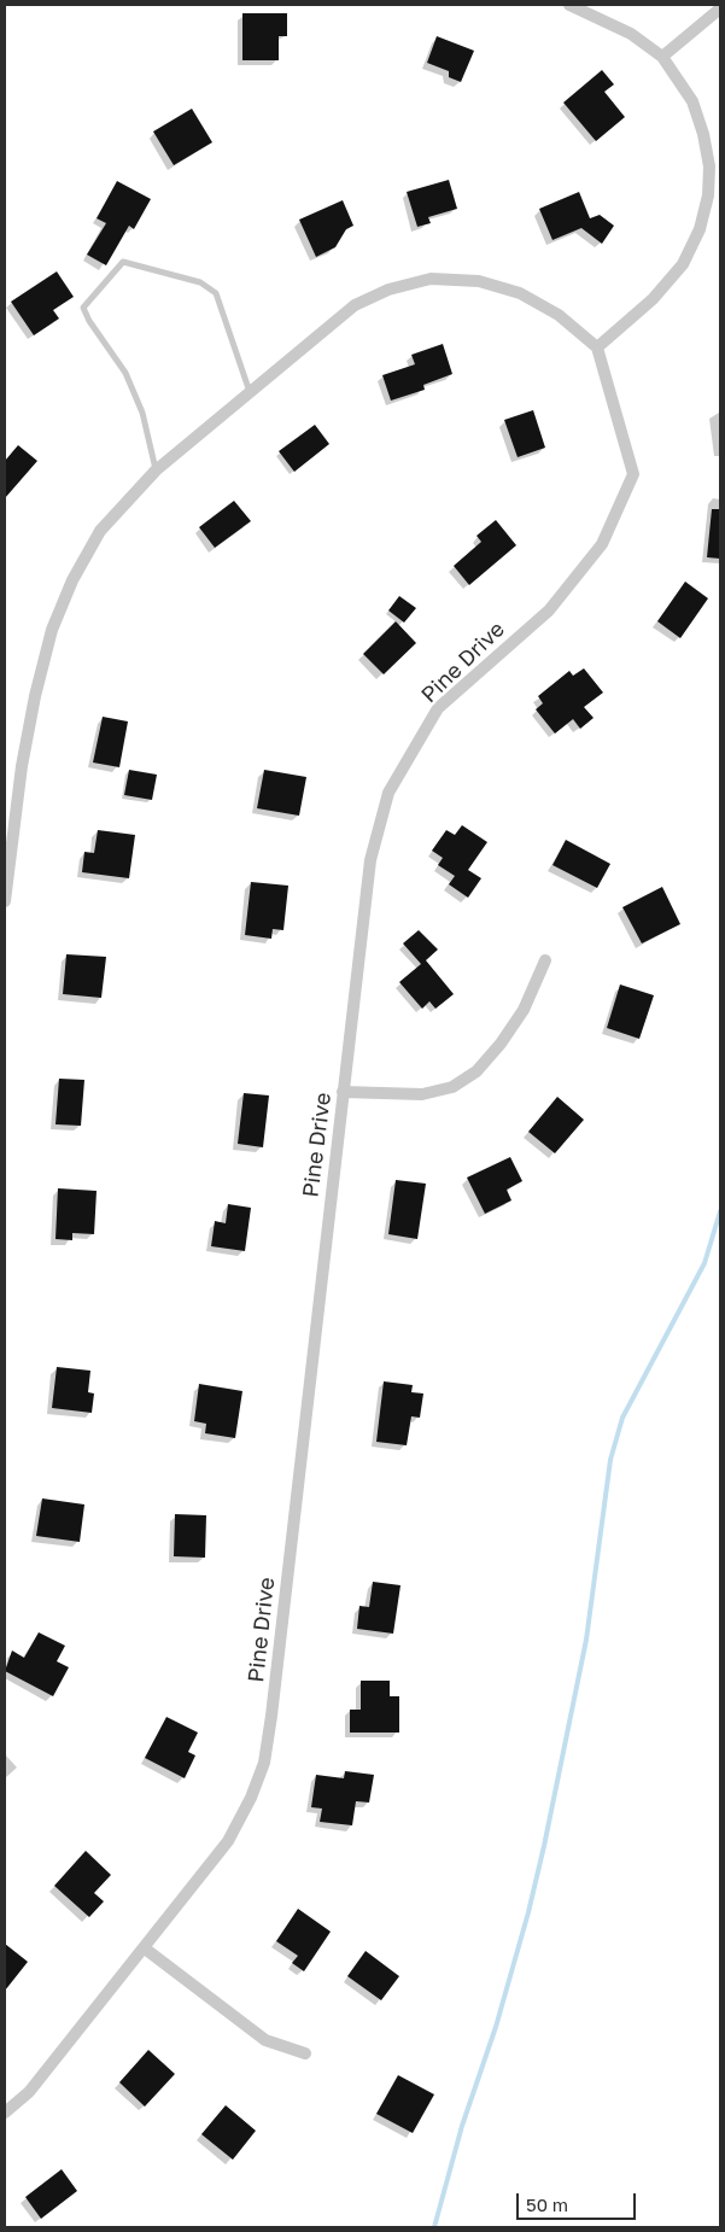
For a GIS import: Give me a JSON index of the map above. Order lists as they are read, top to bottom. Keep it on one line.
{"streets":{"street":["Pine Drive"]},"scale_bar":"50 m"}
